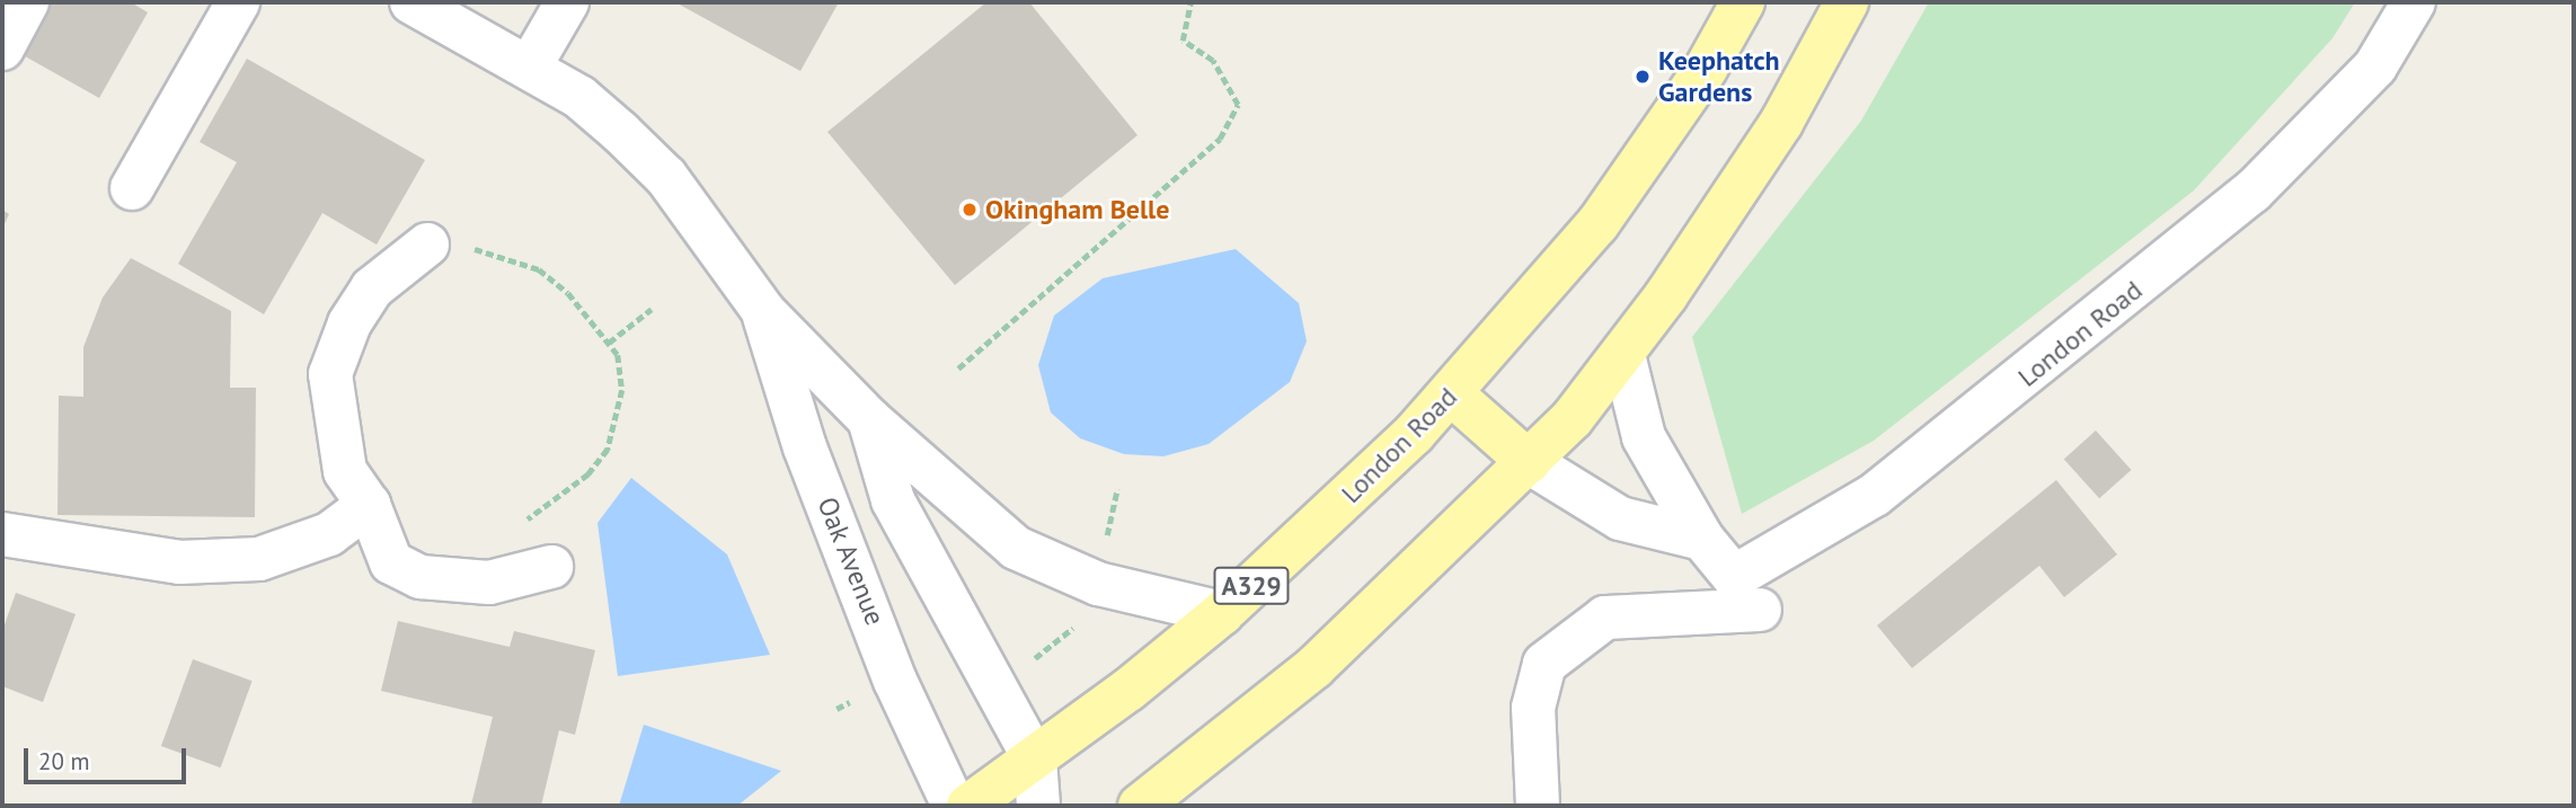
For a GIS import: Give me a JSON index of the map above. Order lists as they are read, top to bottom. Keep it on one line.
{"streets":{"main road":["London Road","A329"],"street":["Oak Avenue"]},"crossings":[["London Road","Oak Avenue"]],"places":["Keephatch Gardens","Okingham Belle"],"scale_bar":"20 m"}
